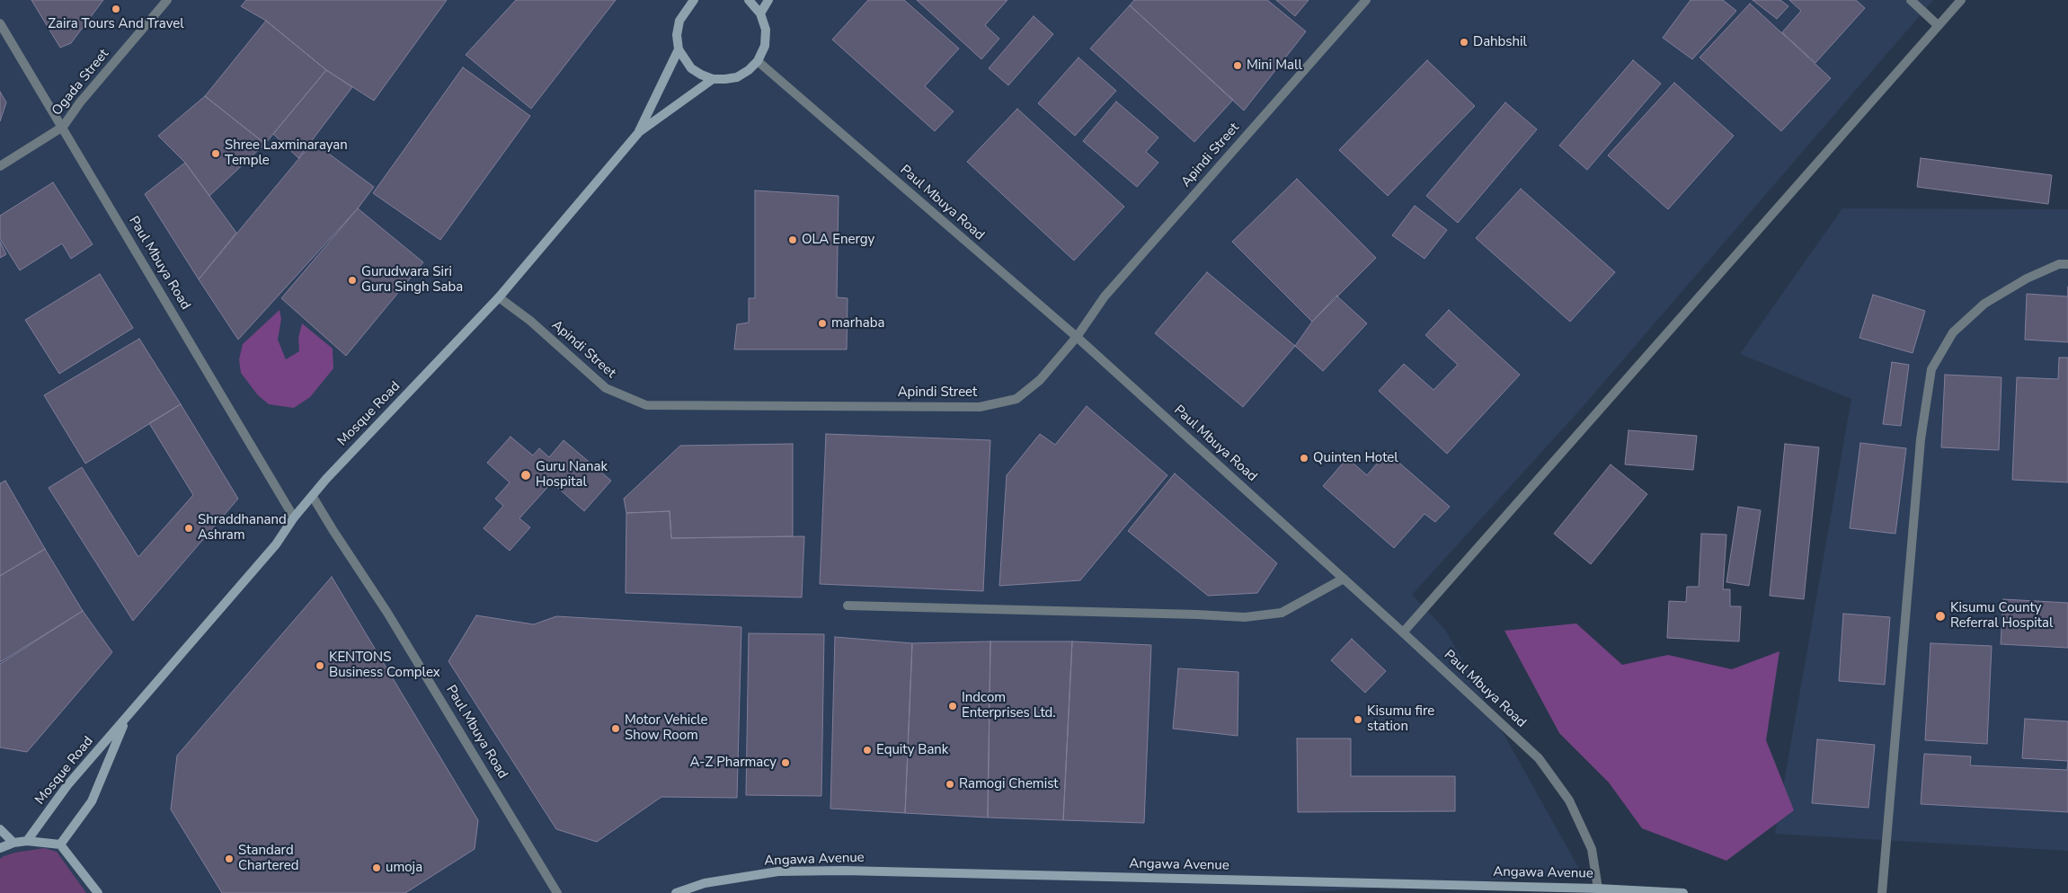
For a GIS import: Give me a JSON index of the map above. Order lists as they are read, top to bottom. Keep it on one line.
{"streets":{"main road":["Mosque Road","Angawa Avenue"],"street":["Ogada Street","Apindi Street","Paul Mbuya Road"]},"crossings":[["Ogada Street","Paul Mbuya Road"],["Apindi Street","Paul Mbuya Road"],["Apindi Street","Mosque Road"],["Paul Mbuya Road","Mosque Road"],["Paul Mbuya Road","Angawa Avenue"]],"places":["Zaira Tours And Travel","Dahbshil","Mini Mall","Shree Laxminarayan Temple","OLA Energy","Gurudwara Siri Guru Singh Saba","marhaba","Quinten Hotel","Guru Nanak Hospital","Shraddhanand Ashram","Kisumu County Referral Hospital","KENTONS Business Complex","Indcom Enterprises Ltd.","Kisumu fire station","Motor Vehicle Show Room","Equity Bank","A-Z Pharmacy","Ramogi Chemist","Standard Chartered","umoja"]}
